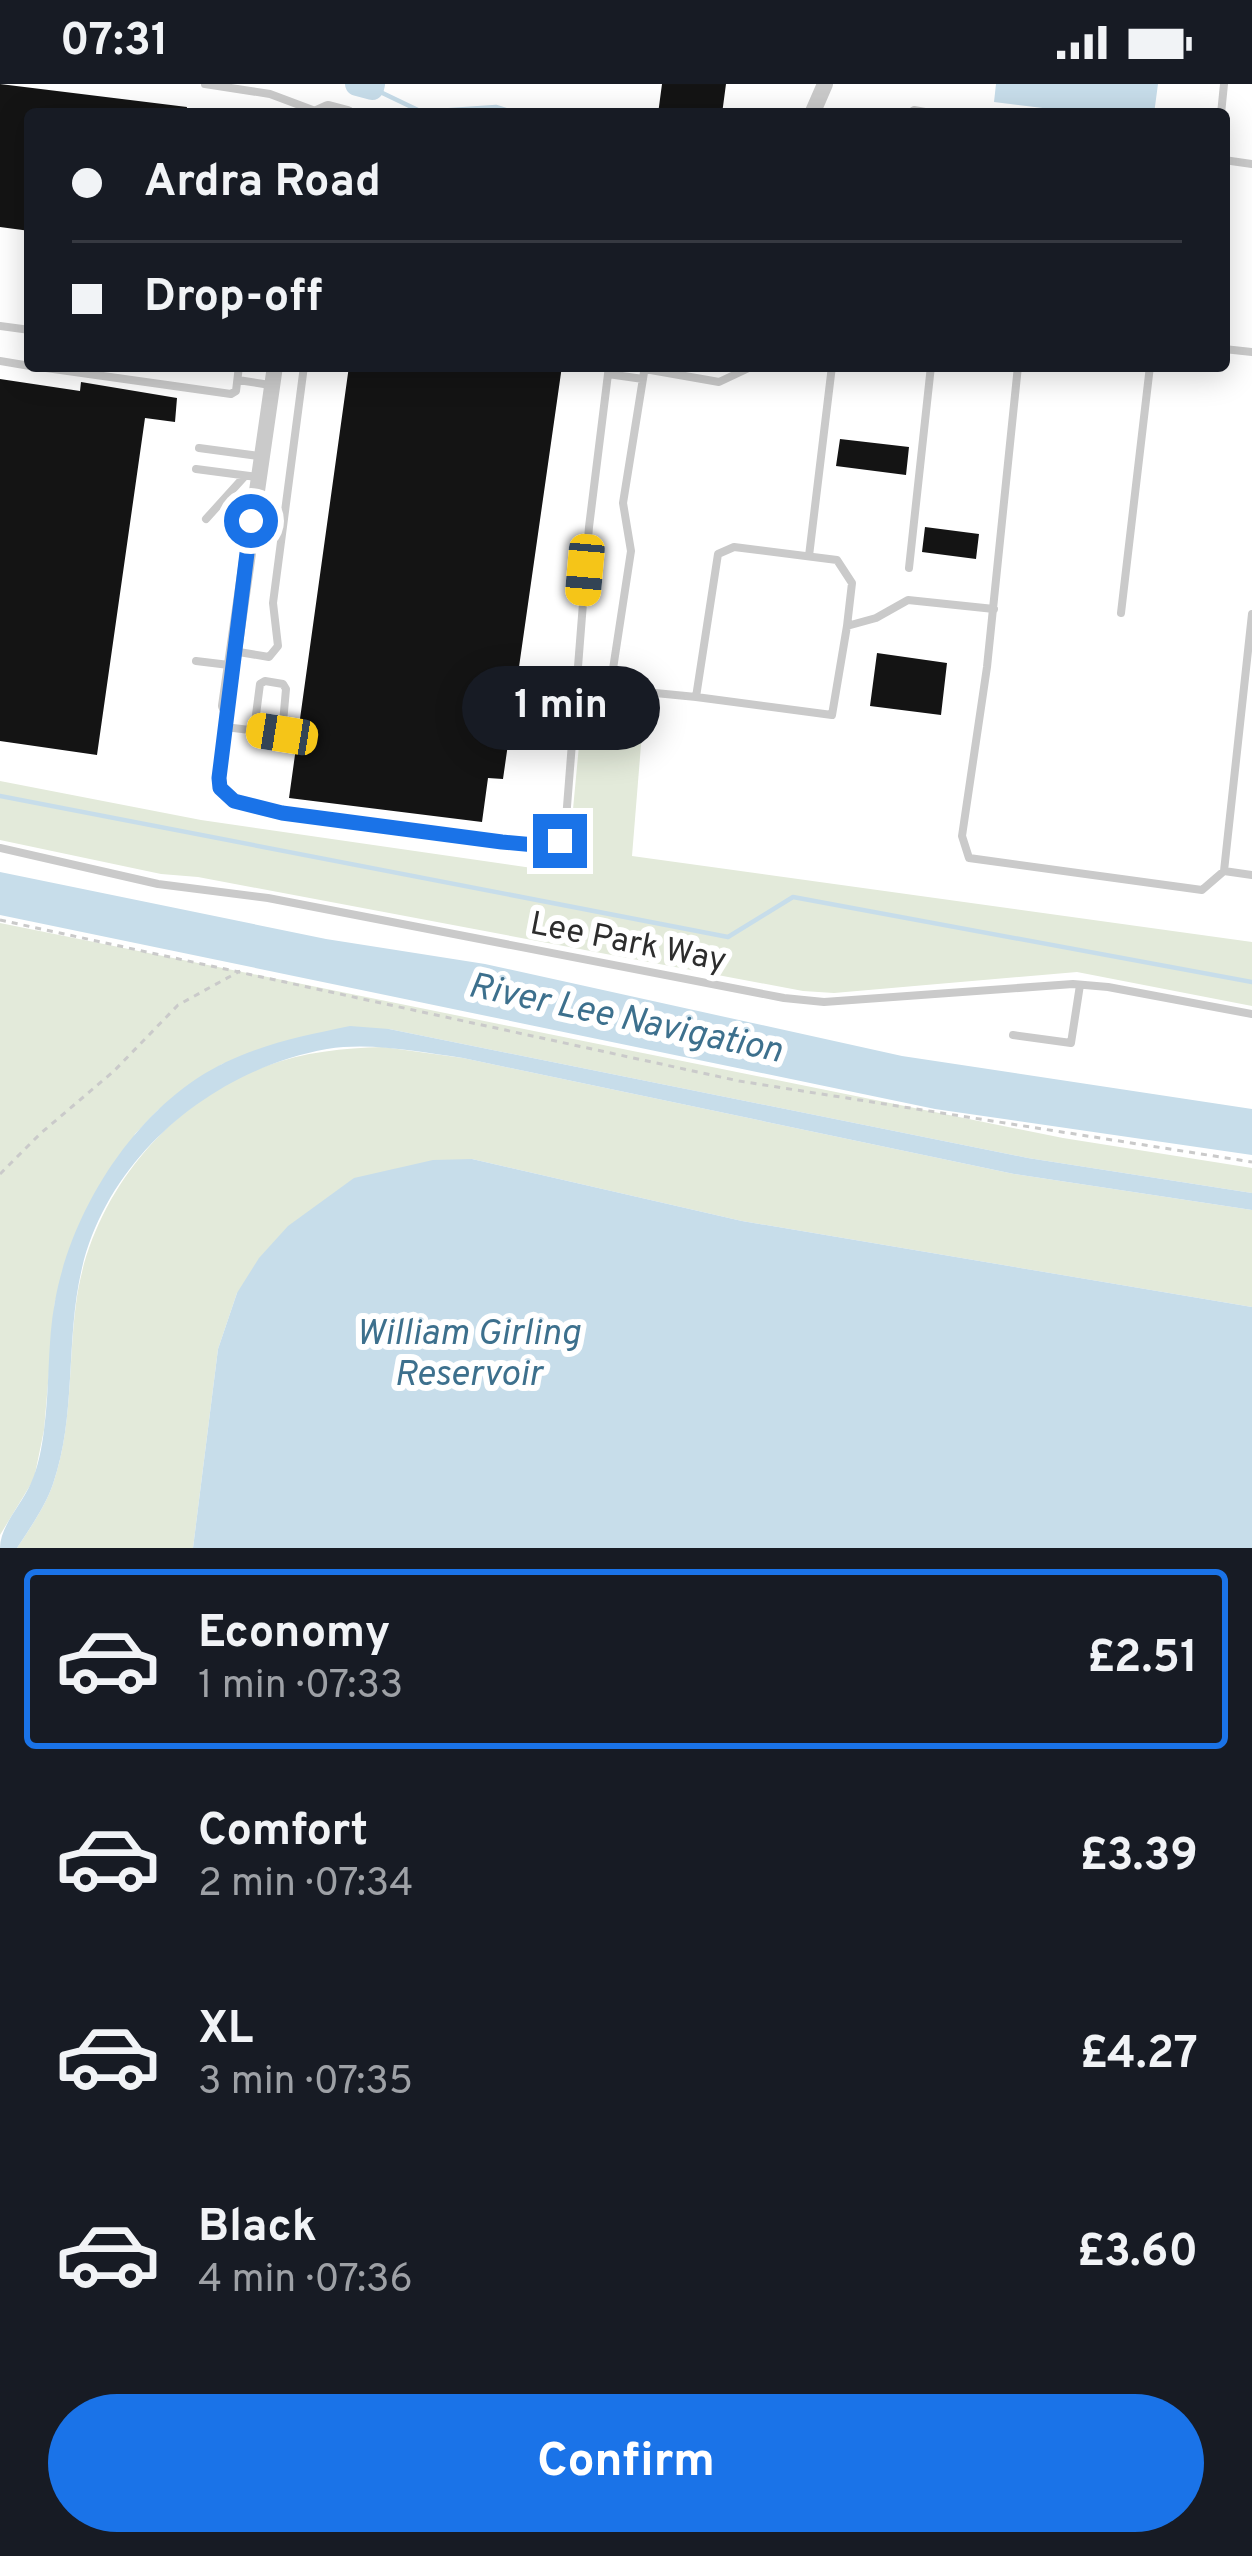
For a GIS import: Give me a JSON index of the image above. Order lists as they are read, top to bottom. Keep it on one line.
{"streets":{"lane":["Lee Park Way"]},"water":["River Lee Navigation","William Girling Reservoir"],"page":{"status":"07:31","banner":["Ardra Road","Drop-off"],"bubble":"1 min","list":[{"name":"Economy","note":"1 min · 07:33","value":"£2.51"},{"name":"Comfort","note":"2 min · 07:34","value":"£3.39"},{"name":"XL","note":"3 min · 07:35","value":"£4.27"},{"name":"Black","note":"4 min · 07:36","value":"£3.60"}],"buttons":"Confirm"}}
